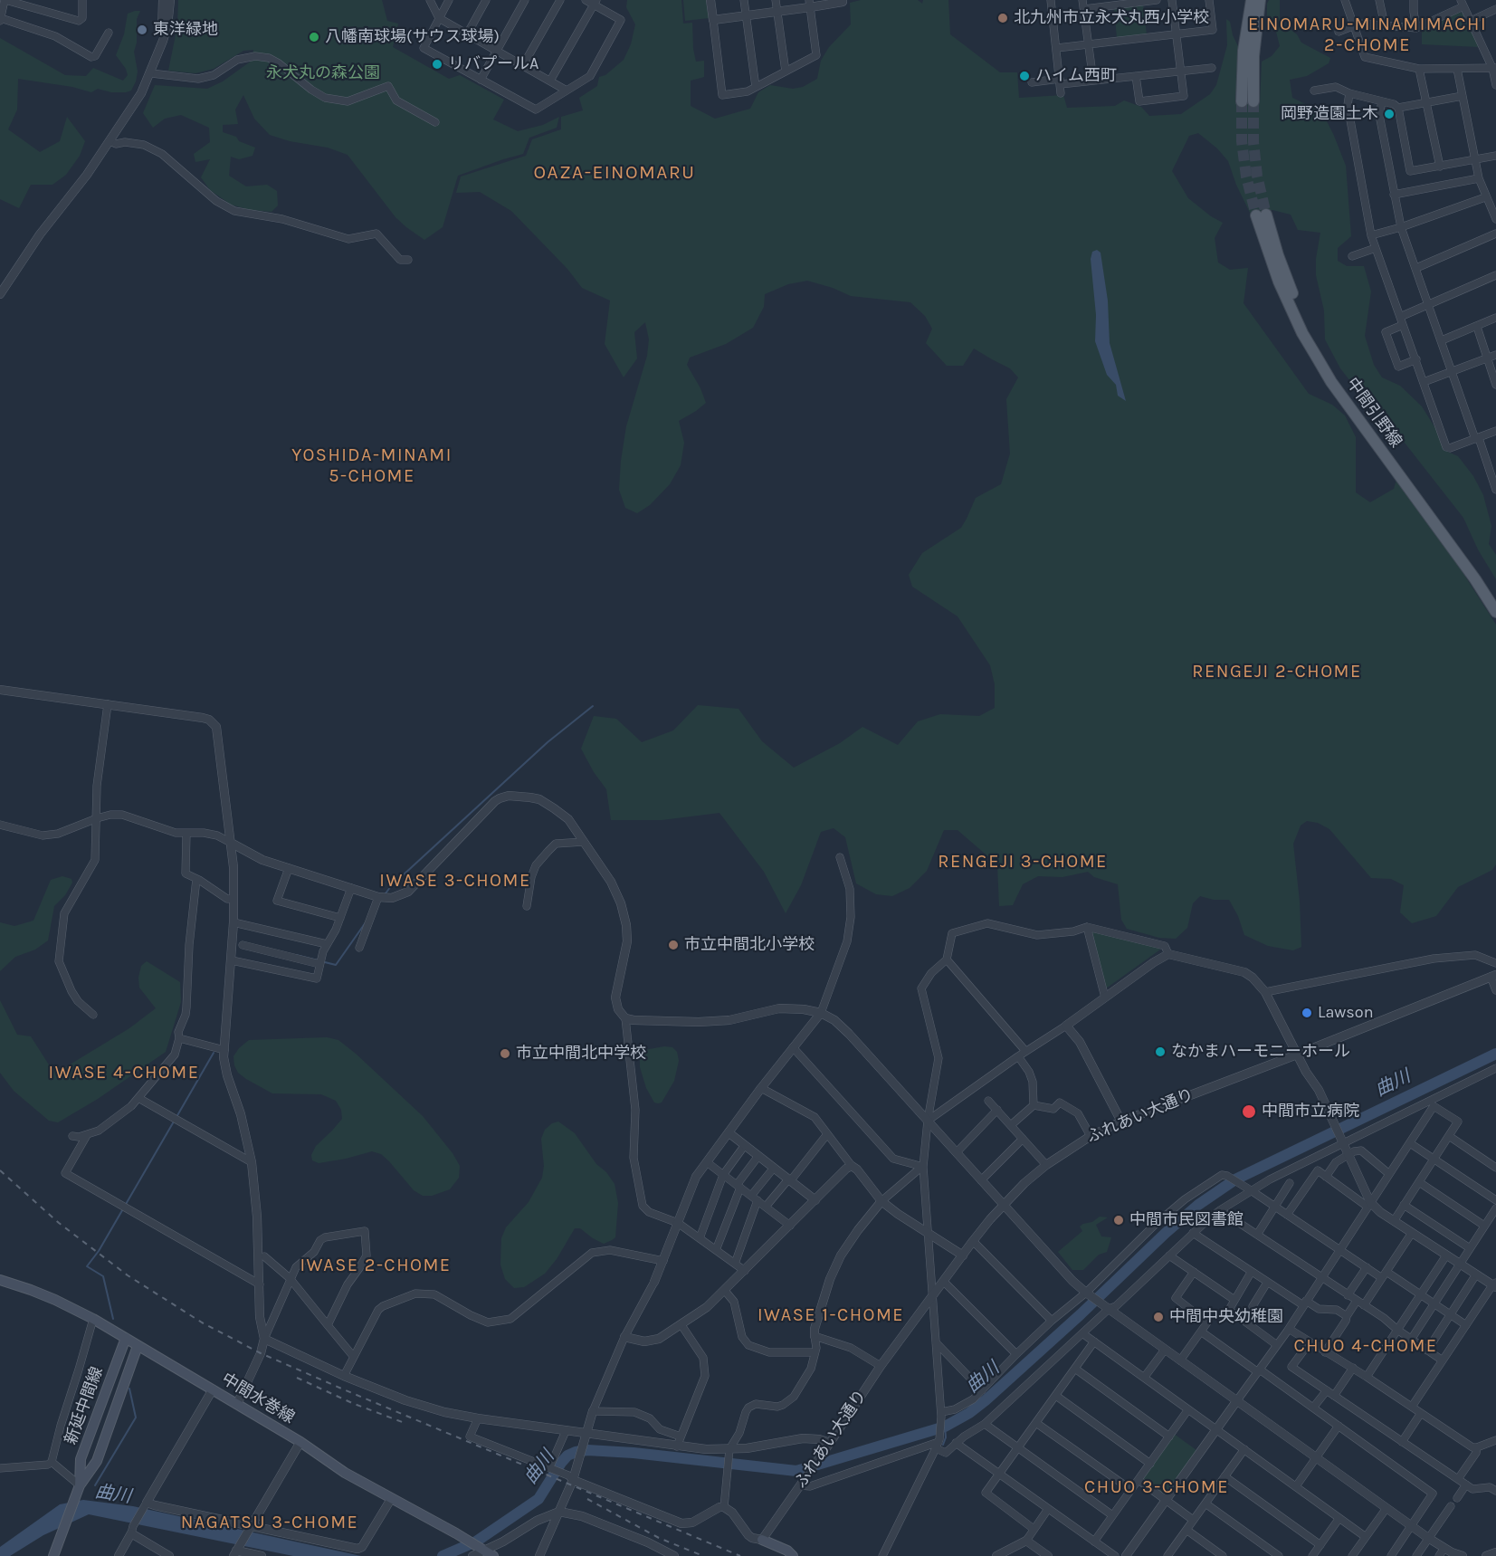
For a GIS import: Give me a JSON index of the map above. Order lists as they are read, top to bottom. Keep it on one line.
{"streets":{"main road":["中間引野線","中間水巻線","新延中間線"],"street":["ふれあい大通り"]},"crossings":[["中間水巻線","新延中間線"]],"districts":["EINOMARU-MINAMIMACHI 2-CHOME","OAZA-EINOMARU","YOSHIDA-MINAMI 5-CHOME","RENGEJI 2-CHOME","RENGEJI 3-CHOME","IWASE 3-CHOME","IWASE 4-CHOME","IWASE 2-CHOME","IWASE 1-CHOME","CHUO 4-CHOME","CHUO 3-CHOME","NAGATSU 3-CHOME"],"water":["曲川"],"parks":["永犬丸の森公園"],"places":["北九州市立永犬丸西小学校","東洋緑地","八幡南球場(サウス球場)","リバプールA","ハイム西町","岡野造園土木","市立中間北小学校","Lawson","なかまハーモニーホール","市立中間北中学校","中間市立病院","中間市民図書館","中間中央幼稚園"]}
